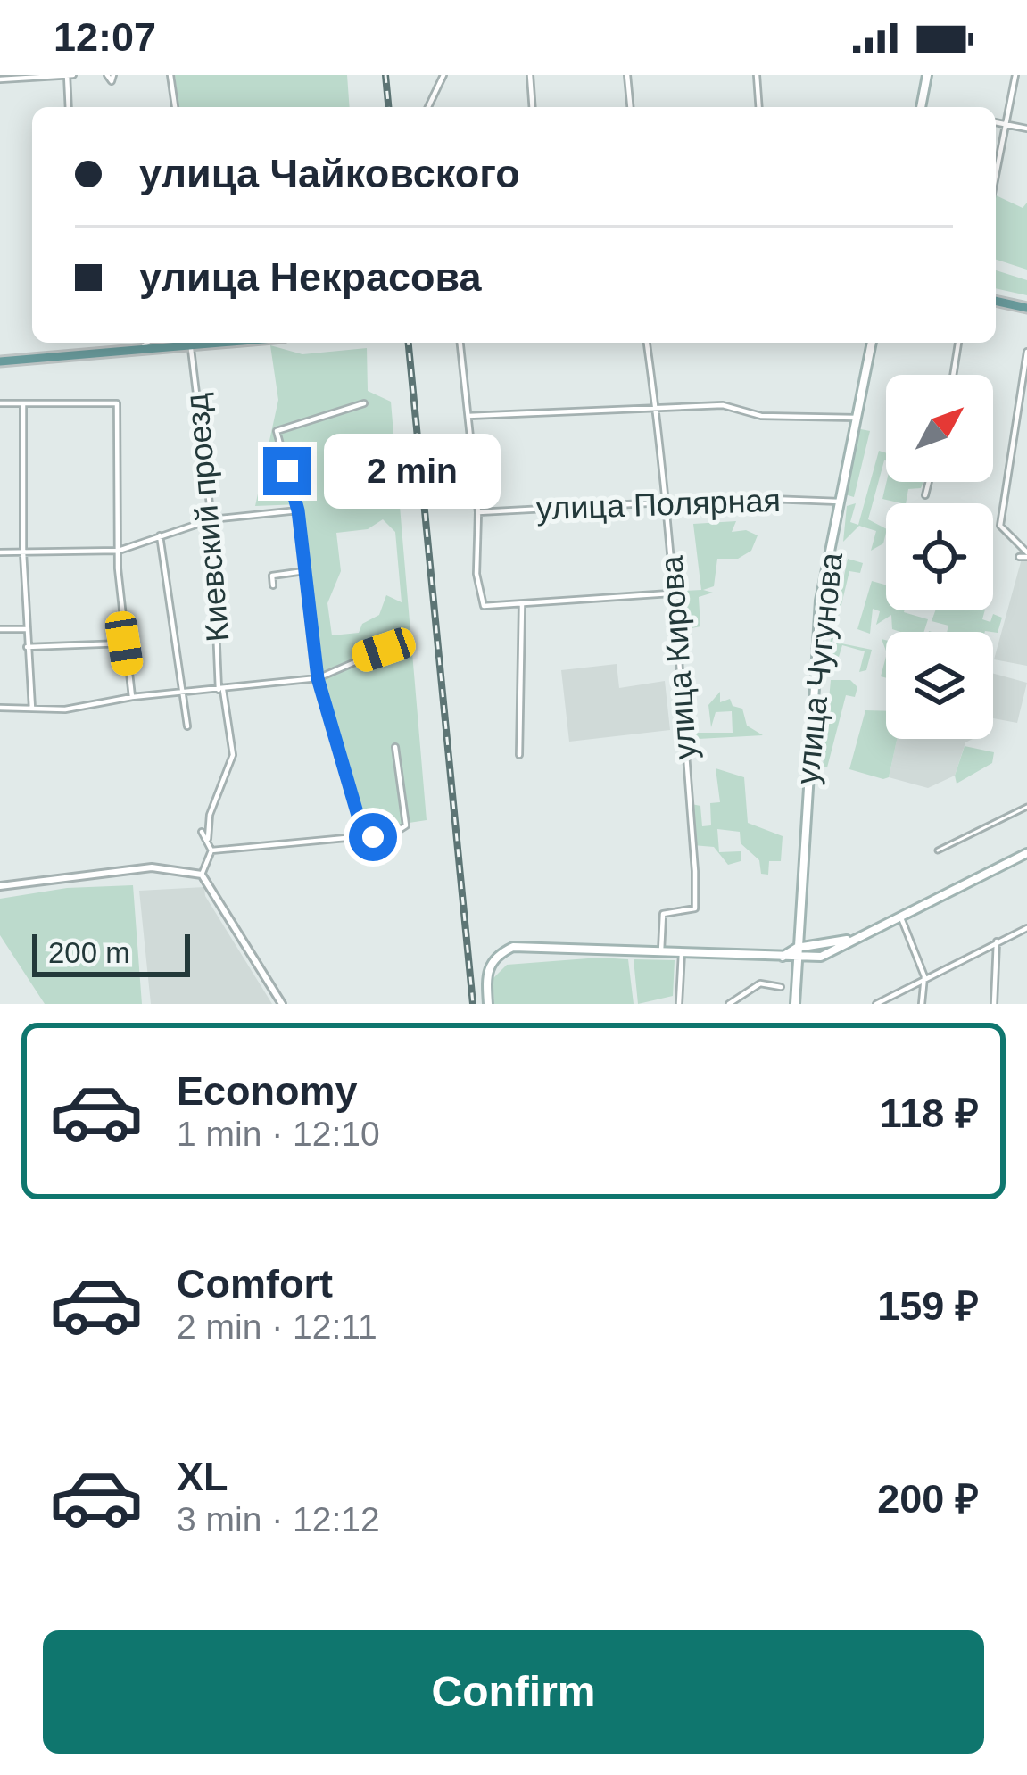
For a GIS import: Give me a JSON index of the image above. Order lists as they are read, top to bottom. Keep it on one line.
{"streets":{"main road":["улица Чугунова"],"street":["улица Полярная","Киевский проезд","улица Кирова"]},"crossings":[["улица Полярная","улица Кирова"],["улица Полярная","улица Чугунова"]],"scale_bar":"200 m","north":"top right","page":{"status":"12:07","banner":["улица Чайковского","улица Некрасова"],"bubble":"2 min","scale":"200 m","list":[{"name":"Economy","note":"1 min · 12:10","value":"118 ₽"},{"name":"Comfort","note":"2 min · 12:11","value":"159 ₽"},{"name":"XL","note":"3 min · 12:12","value":"200 ₽"}],"buttons":"Confirm"}}
